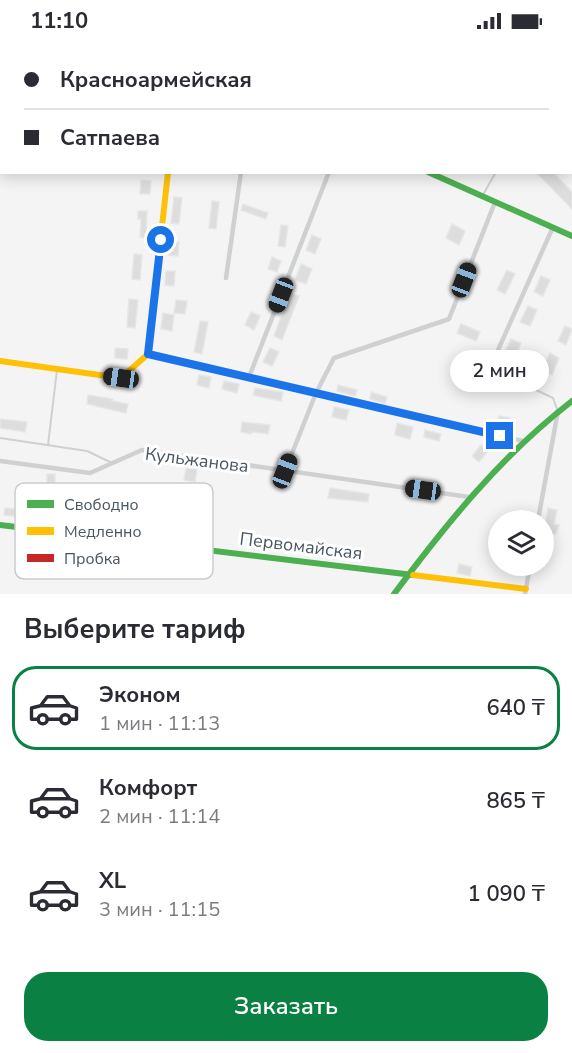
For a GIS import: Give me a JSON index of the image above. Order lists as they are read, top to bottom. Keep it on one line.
{"streets":{"street":["Кульжанова","Первомайская"]},"legend":["Свободно","Медленно","Пробка"],"page":{"status":"11:10","banner":["Красноармейская","Сатпаева"],"bubble":"2 мин","heading":"Выберите тариф","list":[{"name":"Эконом","note":"1 мин · 11:13","value":"640 ₸"},{"name":"Комфорт","note":"2 мин · 11:14","value":"865 ₸"},{"name":"XL","note":"3 мин · 11:15","value":"1 090 ₸"}],"buttons":"Заказать"}}
